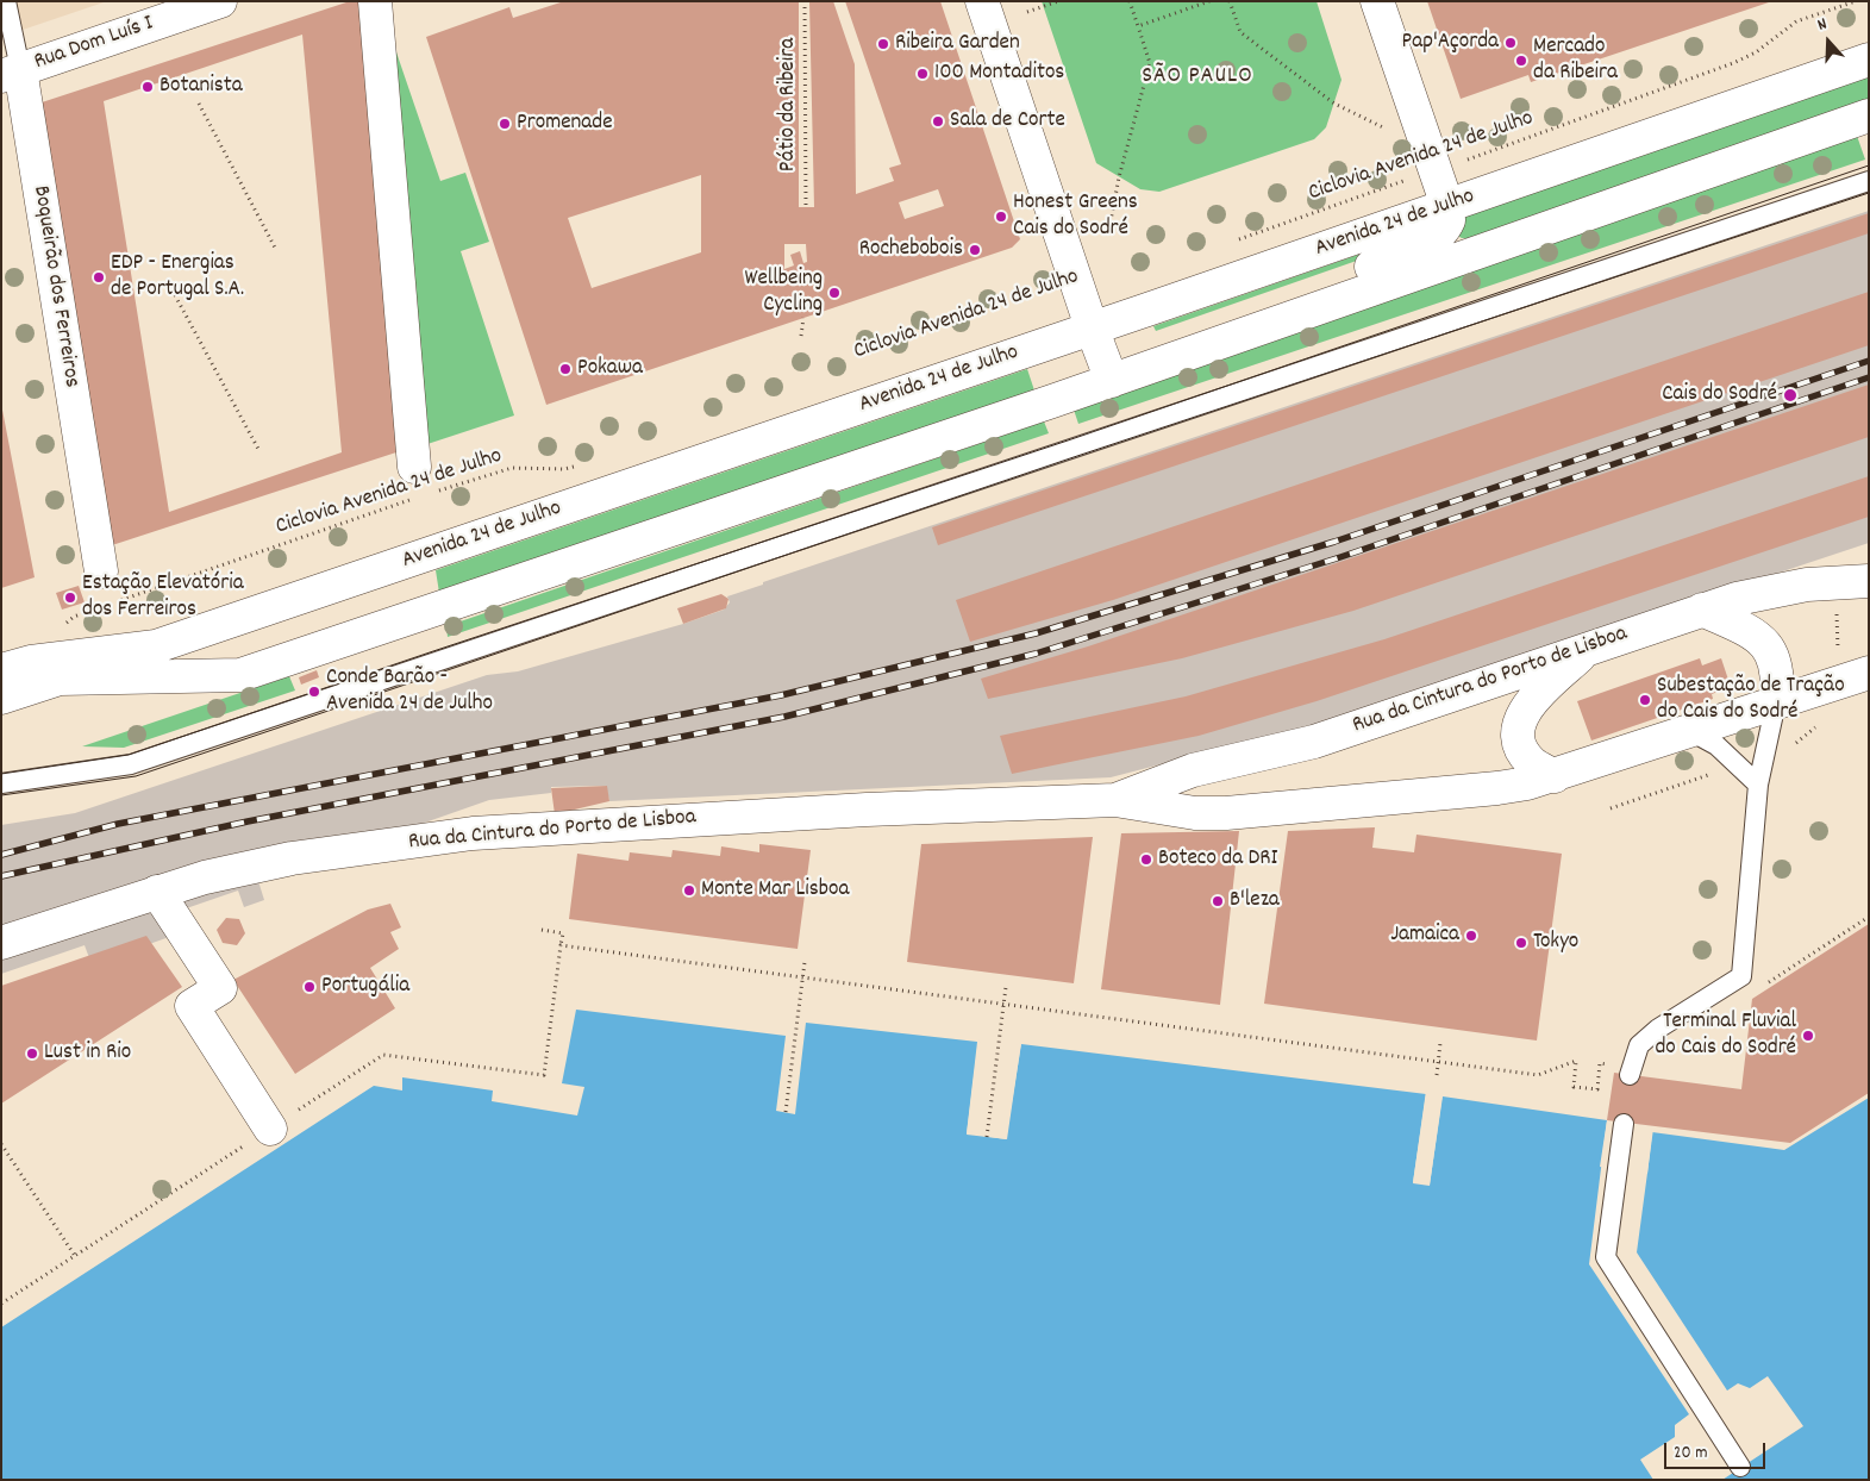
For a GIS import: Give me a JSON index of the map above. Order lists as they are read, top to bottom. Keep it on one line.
{"streets":{"street":["Rua Dom Luís I","Avenida 24 de Julho","Boqueirão dos Ferreiros","Rua da Cintura do Porto de Lisboa"],"path":["Pátio da Ribeira","Ciclovia Avenida 24 de Julho"]},"crossings":[["Rua Dom Luís I","Boqueirão dos Ferreiros"]],"districts":["SÃO PAULO"],"places":["Pap'Açorda","Ribeira Garden","Mercado da Ribeira","100 Montaditos","Botanista","Sala de Corte","Promenade","Honest Greens Cais do Sodré","Rochebobois","EDP - Energias de Portugal S.A.","Wellbeing Cycling","Pokawa","Cais do Sodré","Estação Elevatória dos Ferreiros","Conde Barão - Avenida 24 de Julho","Subestação de Tração do Cais do Sodré","Boteco da DRI","Monte Mar Lisboa","B'leza","Jamaica","Tokyo","Portugália","Terminal Fluvial do Cais do Sodré","Lust in Rio"],"scale_bar":"20 m","north":"top"}
